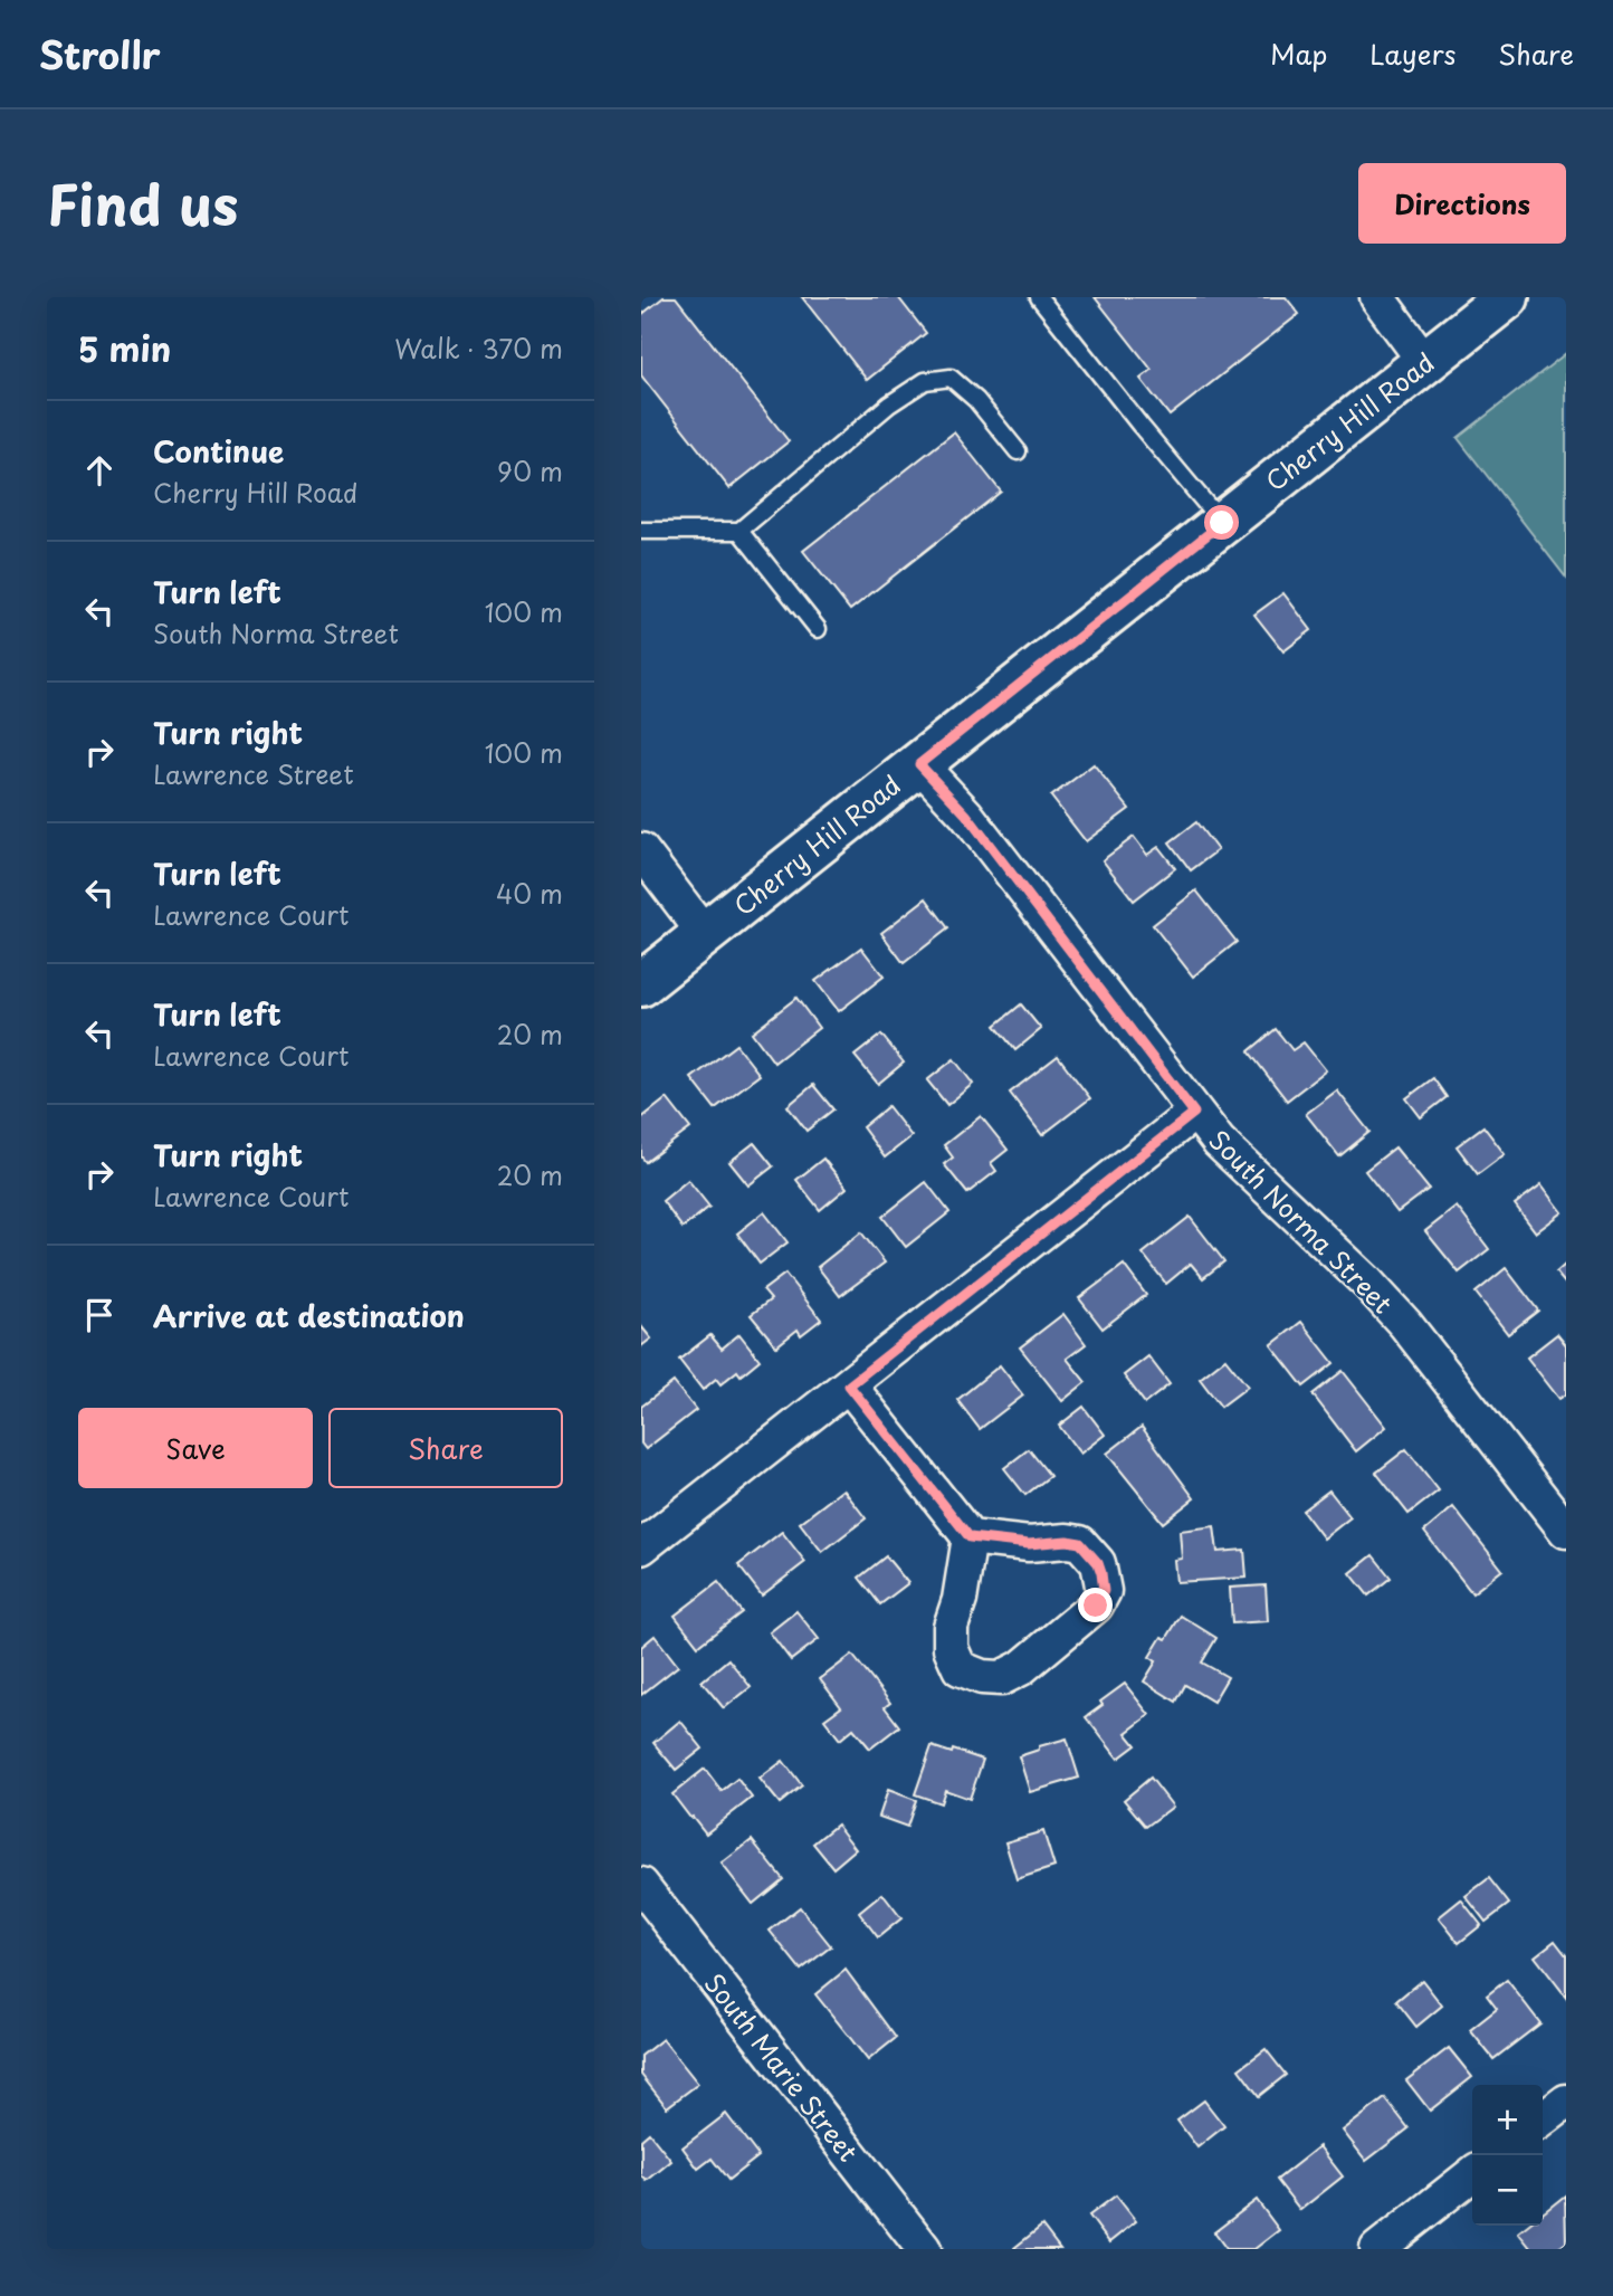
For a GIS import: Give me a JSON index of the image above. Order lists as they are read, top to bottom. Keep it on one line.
{"streets":{"main road":["Cherry Hill Road"],"street":["South Norma Street","South Marie Street"]},"crossings":[["Cherry Hill Road","South Norma Street"]],"page":{"header":"Strollr","nav":["Map","Layers","Share"],"title":"Find us","buttons":["Directions",["Save","Share"]],"heading":["5 min","Walk · 370 m"],"list":[["Continue","Cherry Hill Road","90 m"],["Turn left","South Norma Street","100 m"],["Turn right","Lawrence Street","100 m"],["Turn left","Lawrence Court","40 m"],["Turn left","Lawrence Court","20 m"],["Turn right","Lawrence Court","20 m"],"Arrive at destination"],"map_buttons":["+","−"]}}
